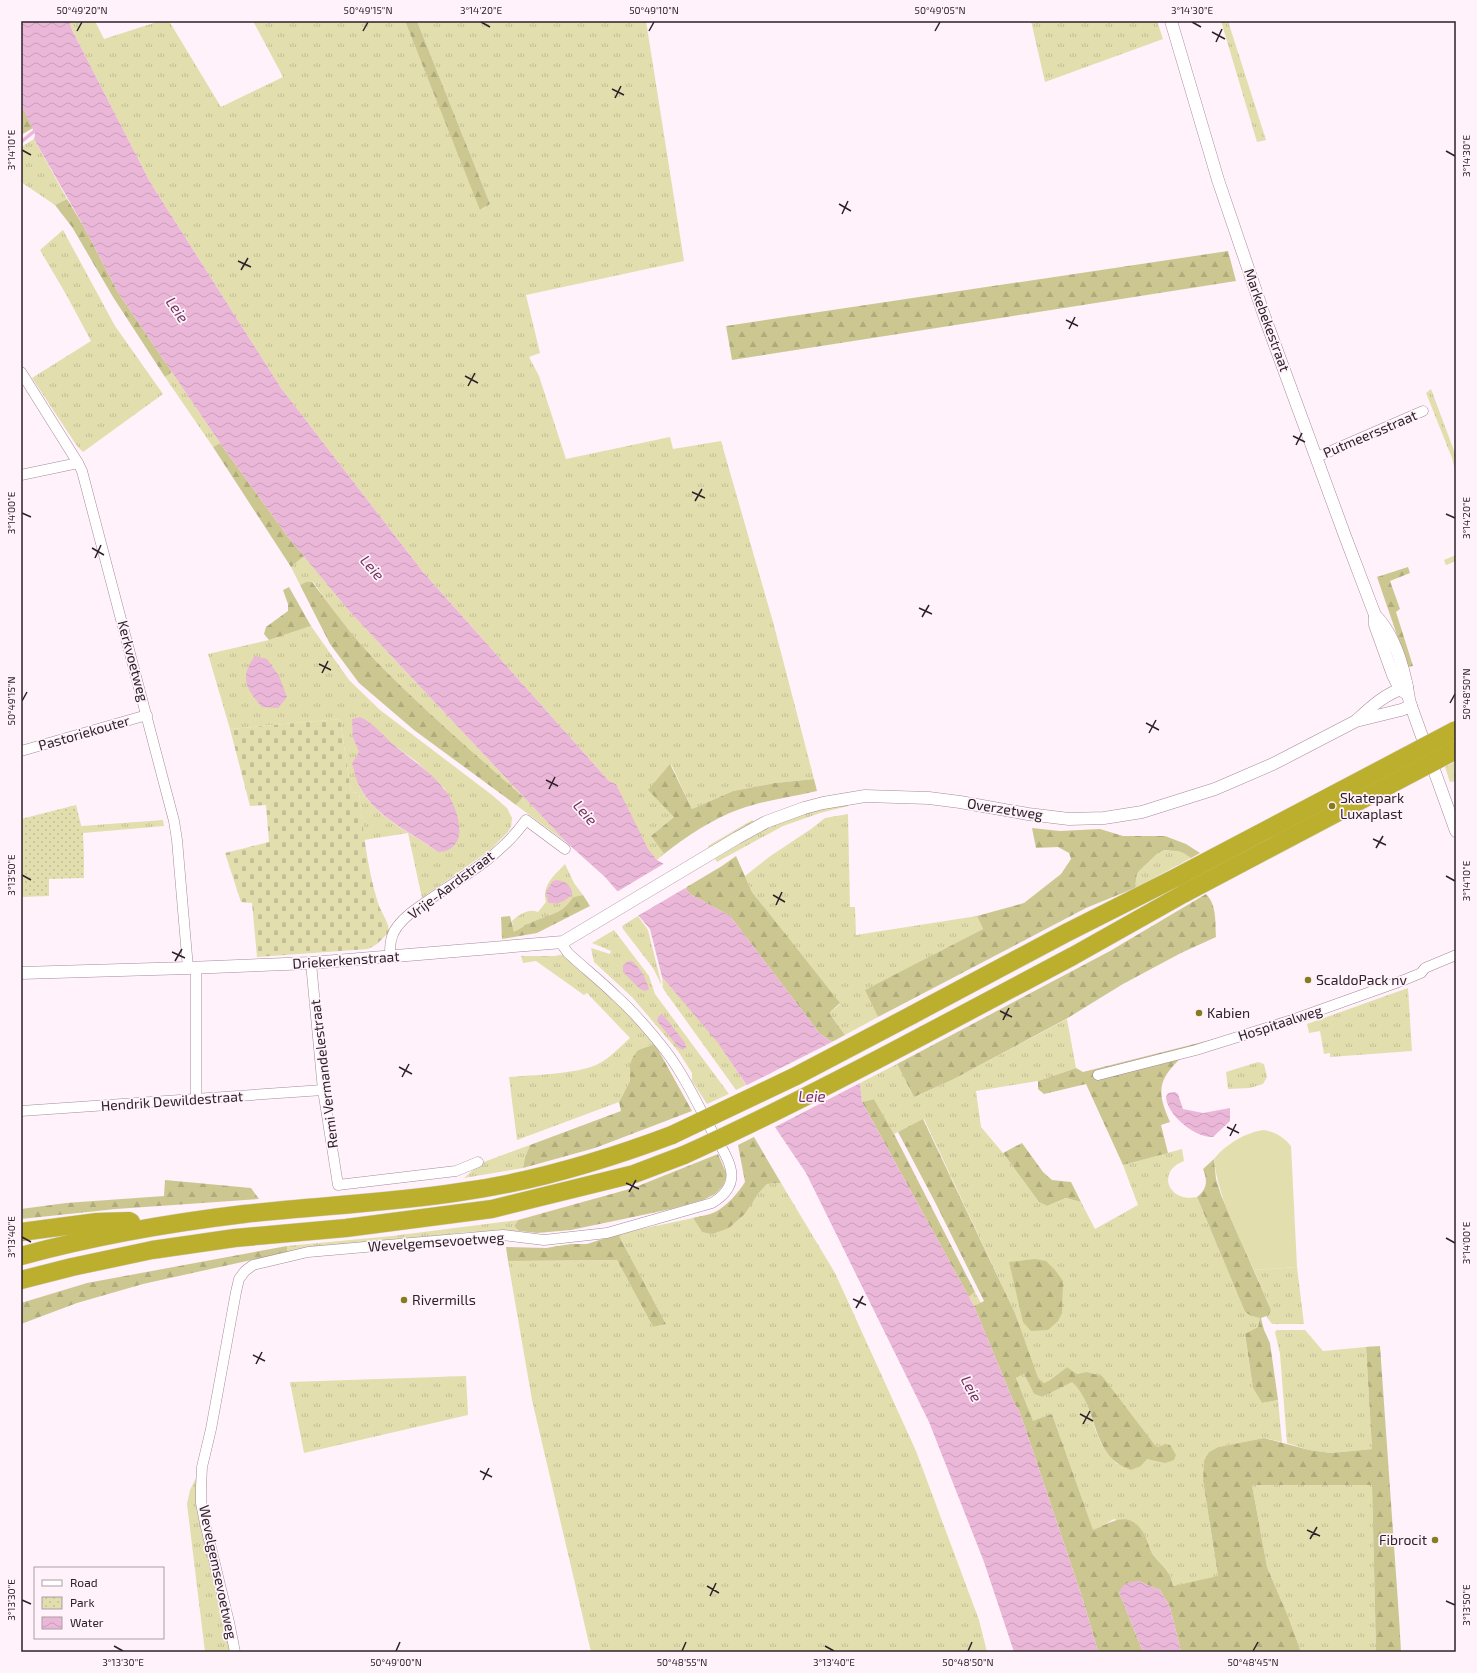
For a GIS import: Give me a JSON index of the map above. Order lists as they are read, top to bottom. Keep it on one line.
{"streets":{"street":["Markebekestraat","Putmeersstraat","Kerkvoetweg","Pastoriekouter","Overzetweg","Vrije-Aardstraat","Driekerkenstraat","Hospitaalweg","Remi Vermandelestraat","Hendrik Dewildestraat","Wevelgemsevoetweg"]},"crossings":[["Markebekestraat","Putmeersstraat"],["Markebekestraat","Overzetweg"],["Kerkvoetweg","Pastoriekouter"],["Kerkvoetweg","Driekerkenstraat"],["Kerkvoetweg","Hendrik Dewildestraat"],["Overzetweg","Driekerkenstraat"],["Vrije-Aardstraat","Driekerkenstraat"],["Driekerkenstraat","Remi Vermandelestraat"],["Driekerkenstraat","Wevelgemsevoetweg"],["Remi Vermandelestraat","Hendrik Dewildestraat"]],"water":["Leie"],"places":["Skatepark Luxaplast","ScaldoPack nv","Kabien","Rivermills","Fibrocit"],"legend":["Road","Park","Water"],"coordinates":["50°49'20\"N","50°49'15\"N","3°14'20\"E","50°49'10\"N","50°49'05\"N","3°14'30\"E","3°14'10\"E","3°14'00\"E","50°48'50\"N","3°13'50\"E","3°13'40\"E","3°13'30\"E","50°49'00\"N","50°48'55\"N","50°48'45\"N"]}
